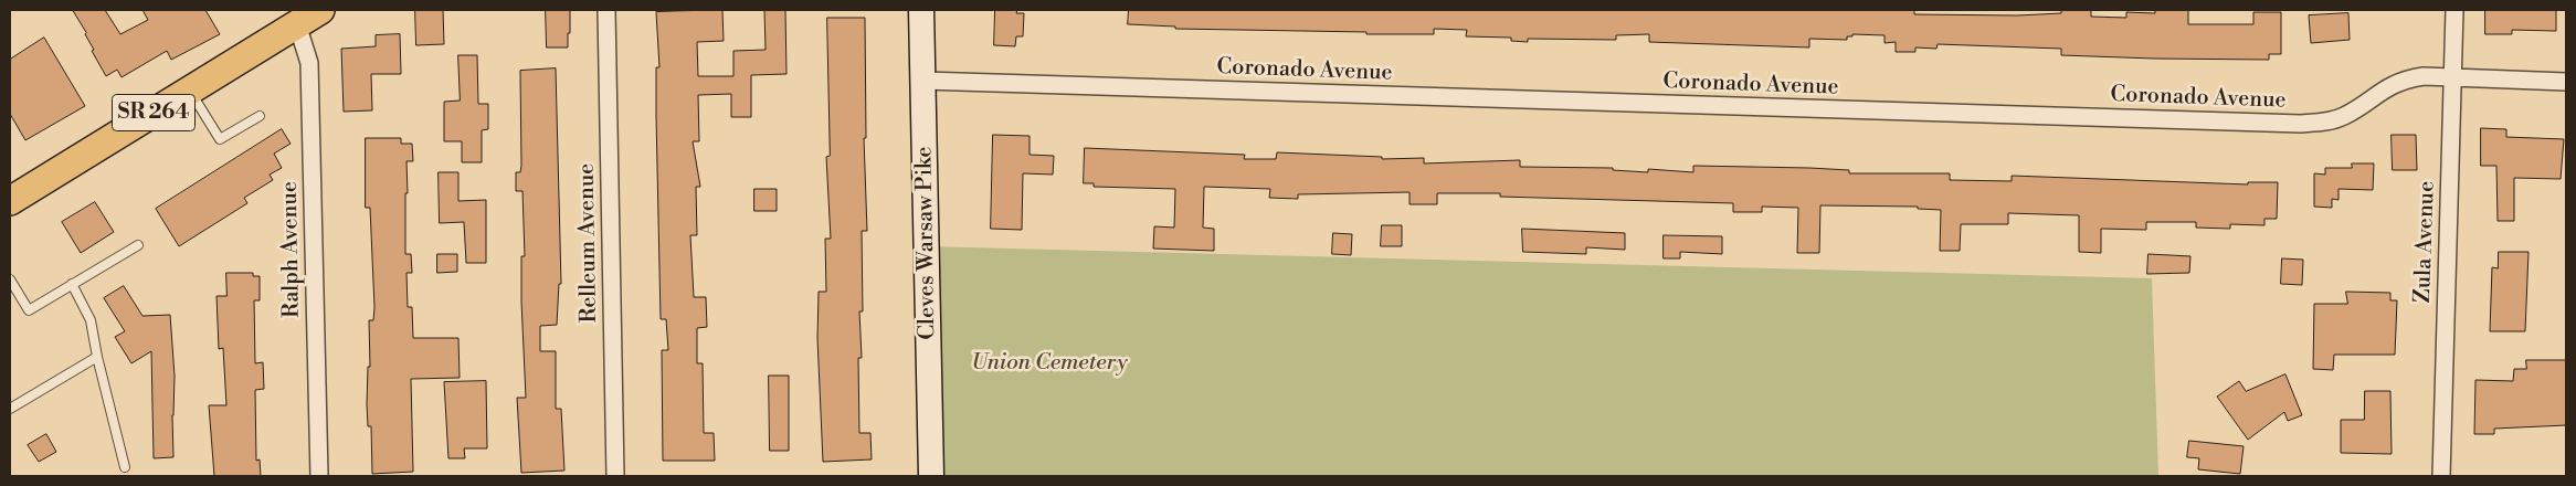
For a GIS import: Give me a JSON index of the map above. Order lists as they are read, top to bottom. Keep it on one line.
{"streets":{"main road":["SR 264"],"street":["Coronado Avenue","Zula Avenue","Relleum Avenue","Cleves Warsaw Pike","Ralph Avenue"]},"crossings":[["Coronado Avenue","Zula Avenue"],["Coronado Avenue","Cleves Warsaw Pike"],["SR 264","Ralph Avenue"]],"parks":["Union Cemetery"]}
